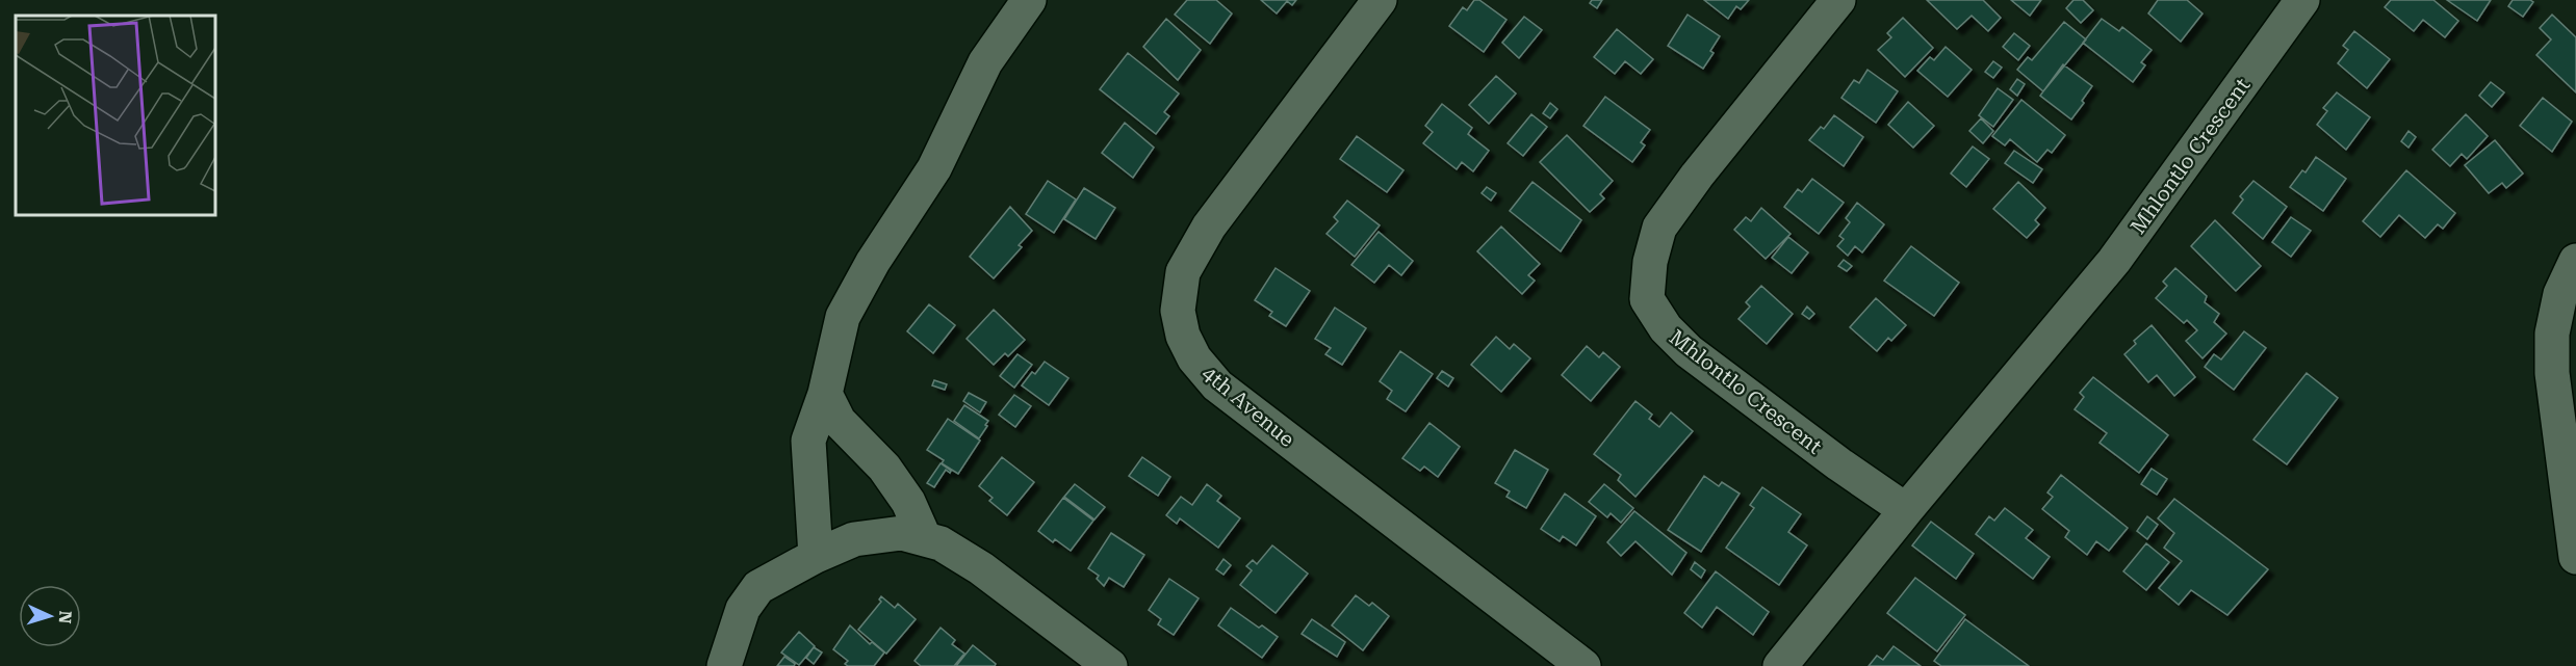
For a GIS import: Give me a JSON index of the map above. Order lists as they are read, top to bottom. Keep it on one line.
{"streets":{"street":["Mhlontlo Crescent","4th Avenue"]},"north":"right"}
